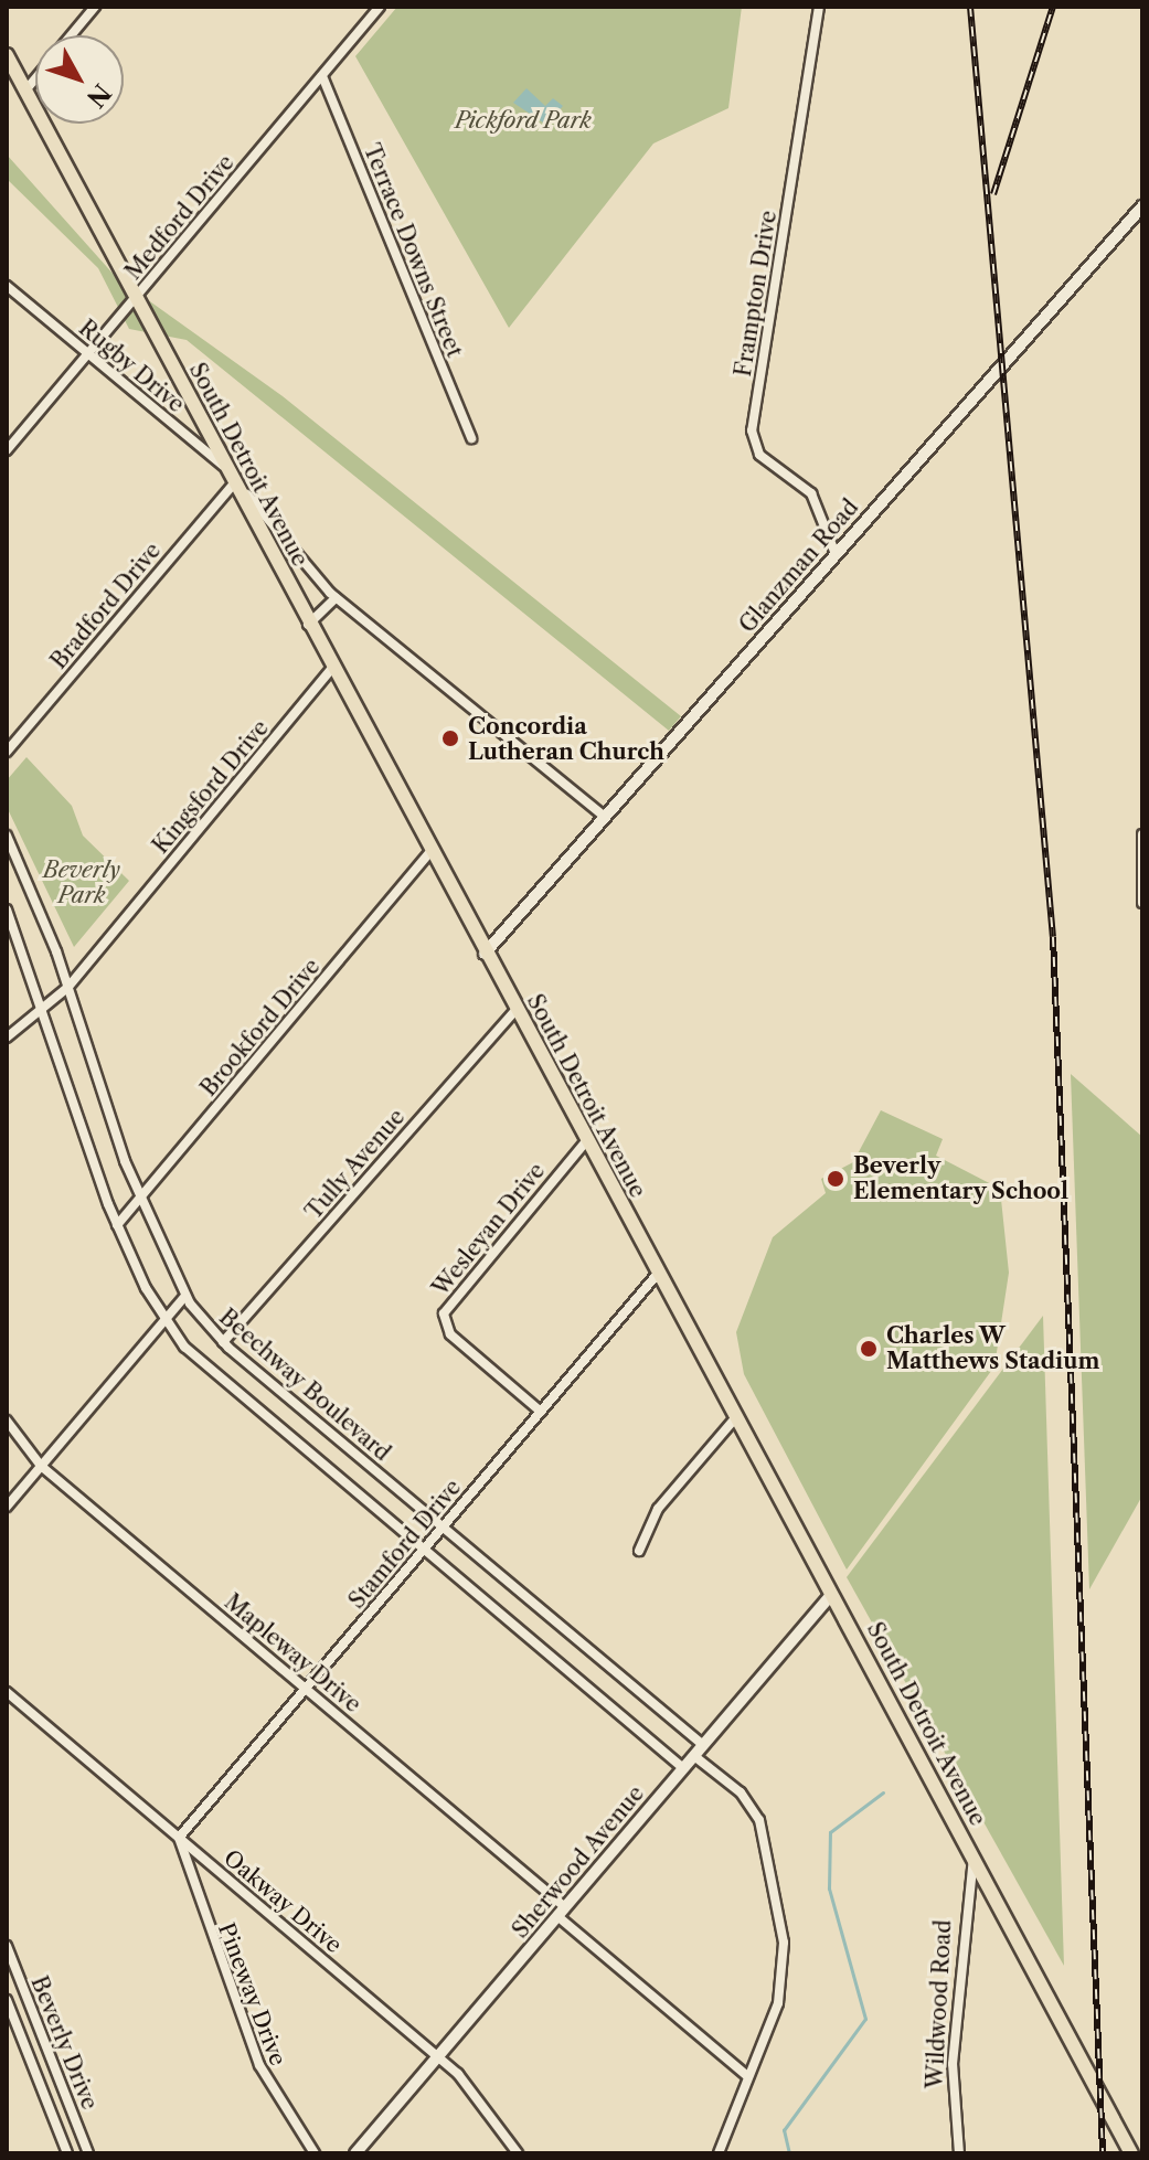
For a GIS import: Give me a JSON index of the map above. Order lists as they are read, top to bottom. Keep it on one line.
{"streets":{"main road":["South Detroit Avenue"],"street":["Medford Drive","Terrace Downs Street","Frampton Drive","Rugby Drive","Glanzman Road","Bradford Drive","Kingsford Drive","Brookford Drive","Tully Avenue","Wesleyan Drive","Beechway Boulevard","Stamford Drive","Mapleway Drive","Sherwood Avenue","Oakway Drive","Pineway Drive","Wildwood Road","Beverly Drive"]},"crossings":[["Medford Drive","Terrace Downs Street"],["Medford Drive","Rugby Drive"],["Medford Drive","South Detroit Avenue"],["Frampton Drive","Glanzman Road"],["Rugby Drive","South Detroit Avenue"],["Rugby Drive","Glanzman Road"],["South Detroit Avenue","Glanzman Road"],["South Detroit Avenue","Bradford Drive"],["South Detroit Avenue","Kingsford Drive"],["South Detroit Avenue","Brookford Drive"],["South Detroit Avenue","Tully Avenue"],["South Detroit Avenue","Wesleyan Drive"],["South Detroit Avenue","Stamford Drive"],["South Detroit Avenue","Sherwood Avenue"],["South Detroit Avenue","Wildwood Road"],["Kingsford Drive","Beechway Boulevard"],["Brookford Drive","Beechway Boulevard"],["Tully Avenue","Beechway Boulevard"],["Wesleyan Drive","Stamford Drive"],["Beechway Boulevard","Stamford Drive"],["Beechway Boulevard","Sherwood Avenue"],["Stamford Drive","Mapleway Drive"],["Stamford Drive","Oakway Drive"],["Stamford Drive","Pineway Drive"],["Mapleway Drive","Sherwood Avenue"],["Sherwood Avenue","Oakway Drive"],["Oakway Drive","Pineway Drive"]],"parks":["Pickford Park","Beverly Park"],"places":["Concordia Lutheran Church","Beverly Elementary School","Charles W Matthews Stadium"],"north":"bottom right"}
